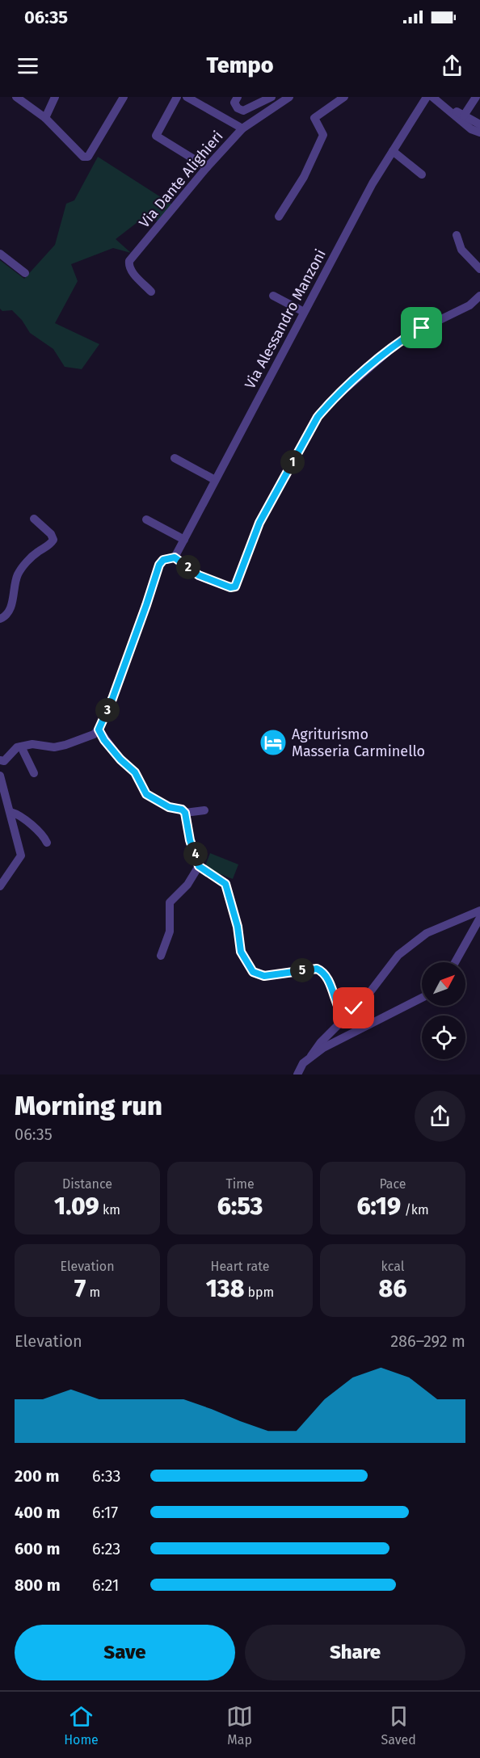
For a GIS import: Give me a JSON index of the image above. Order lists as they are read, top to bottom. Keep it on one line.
{"streets":{"street":["Via Dante Alighieri","Via Alessandro Manzoni"]},"places":{"hotel":["Agriturismo Masseria Carminello"]},"north":"top right","page":{"status":"06:35","header":"Tempo","pins":["1","2","3","4","5"],"heading":["Morning run","06:35"],"stats":[["Distance","1.09 km"],["Time","6:53"],["Pace","6:19 /km"],["Elevation","7 m"],["Heart rate","138 bpm"],["kcal","86"]],"chart":["Elevation","286–292 m"],"list":[{"name":"200 m","note":"6:33"},{"name":"400 m","note":"6:17"},{"name":"600 m","note":"6:23"},{"name":"800 m","note":"6:21"}],"buttons":["Save","Share"],"tabs":["Home","Map","Saved"]}}
